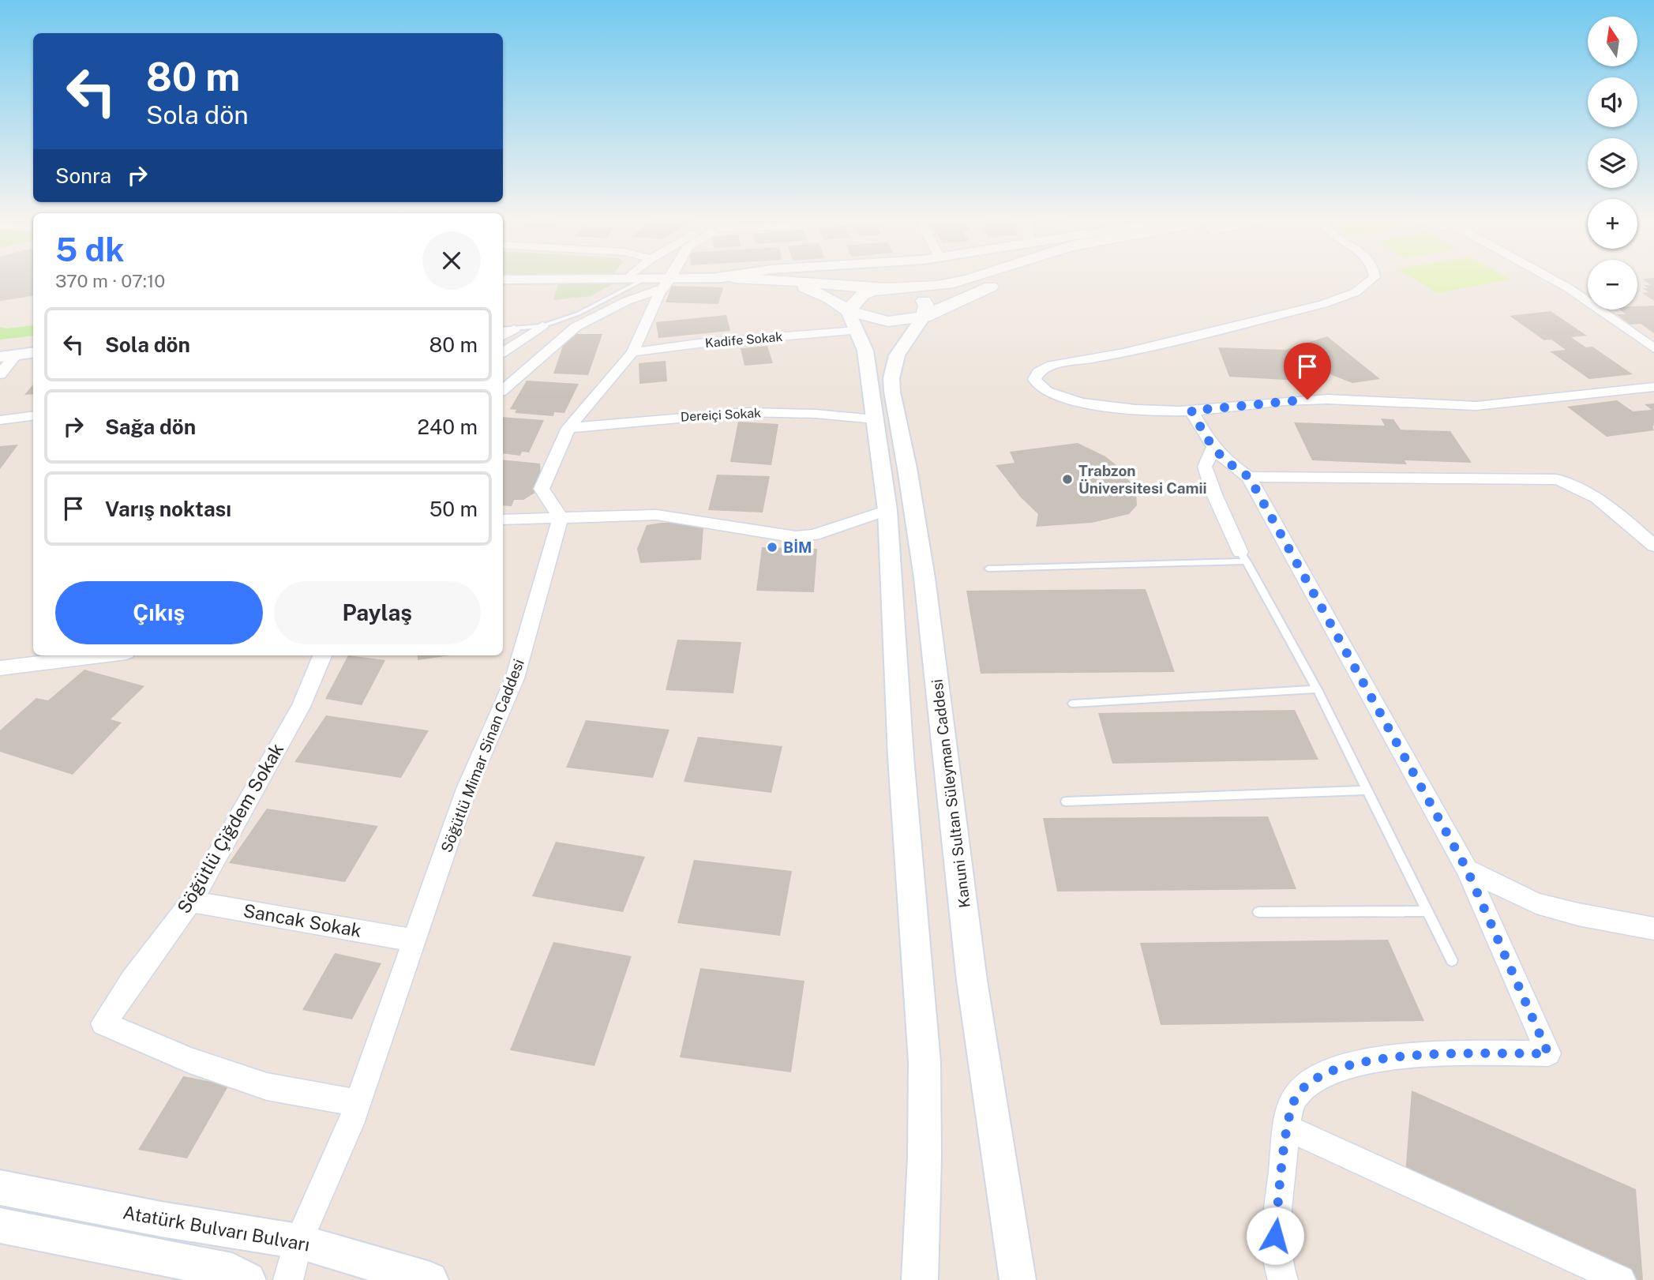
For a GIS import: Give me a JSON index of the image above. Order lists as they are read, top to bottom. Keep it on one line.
{"streets":{"street":["Kadife Sokak","Dereiçi Sokak","Söğütlü Mimar Sinan Caddesi","Kanuni Sultan Süleyman Caddesi","Söğütlü Çiğdem Sokak","Sancak Sokak","Atatürk Bulvarı Bulvarı"]},"crossings":[["Söğütlü Mimar Sinan Caddesi","Söğütlü Çiğdem Sokak"],["Söğütlü Mimar Sinan Caddesi","Sancak Sokak"],["Söğütlü Mimar Sinan Caddesi","Atatürk Bulvarı Bulvarı"],["Söğütlü Çiğdem Sokak","Sancak Sokak"]],"places":["Trabzon Üniversitesi Camii","BİM"],"north":"top","page":{"map_buttons":["+","−"],"turn":["80 m","Sola dön"],"then":"Sonra","heading":["5 dk","370 m · 07:10"],"list":[{"name":"Sola dön","value":"80 m"},{"name":"Sağa dön","value":"240 m"},{"name":"Varış noktası","value":"50 m"}],"buttons":["Çıkış","Paylaş"]}}
